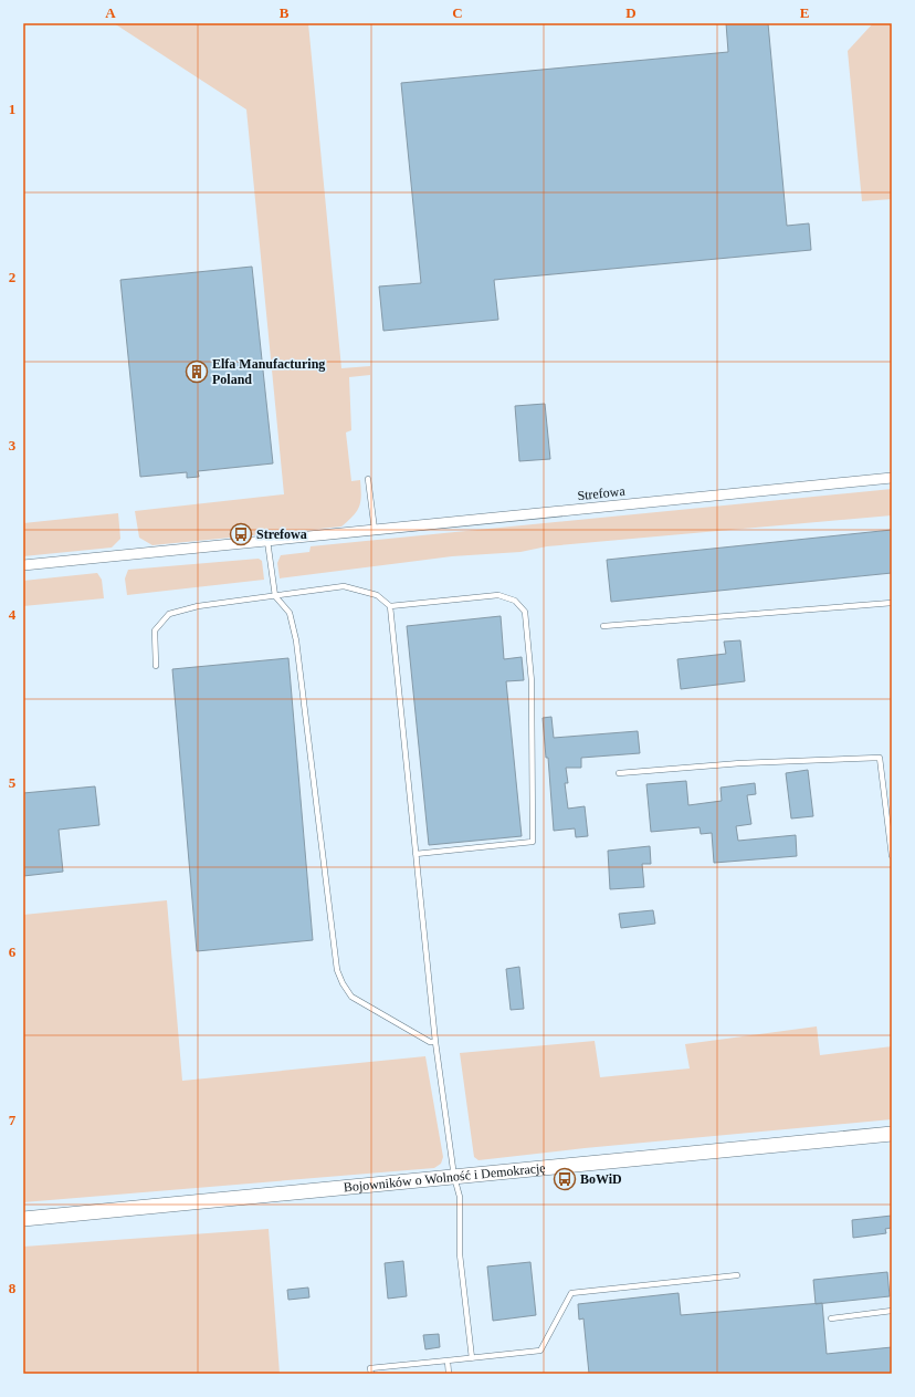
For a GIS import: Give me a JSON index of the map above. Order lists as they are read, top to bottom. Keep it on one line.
{"streets":{"main road":["Bojowników o Wolność i Demokrację"],"street":["Strefowa"]},"places":{"building":["Elfa Manufacturing Poland"],"bus stop":["Strefowa","BoWiD"]},"grid":{"columns":["A","B","C","D","E"],"rows":["1","2","3","4","5","6","7","8"]}}
